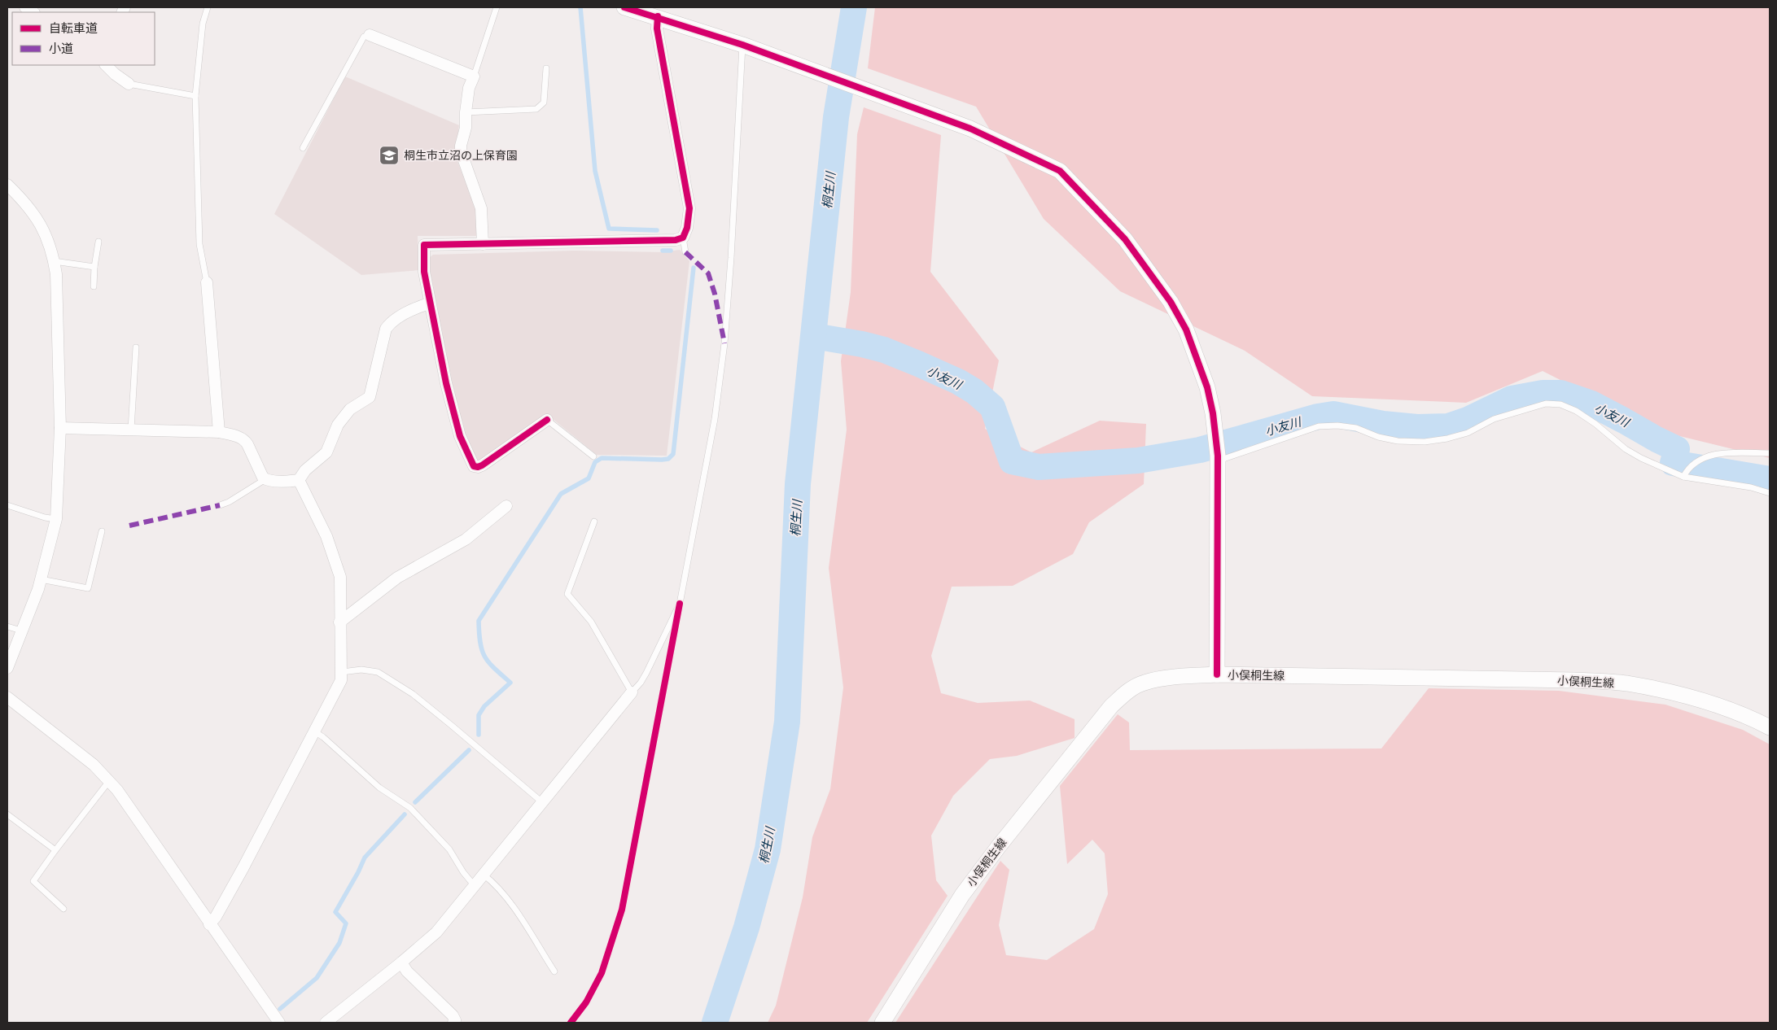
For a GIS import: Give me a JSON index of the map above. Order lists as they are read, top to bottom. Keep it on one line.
{"streets":{"main road":["小俣桐生線"]},"water":["桐生川","小友川"],"places":{"school or university":["桐生市立沼の上保育園"]},"legend":["自転車道","小道"]}
